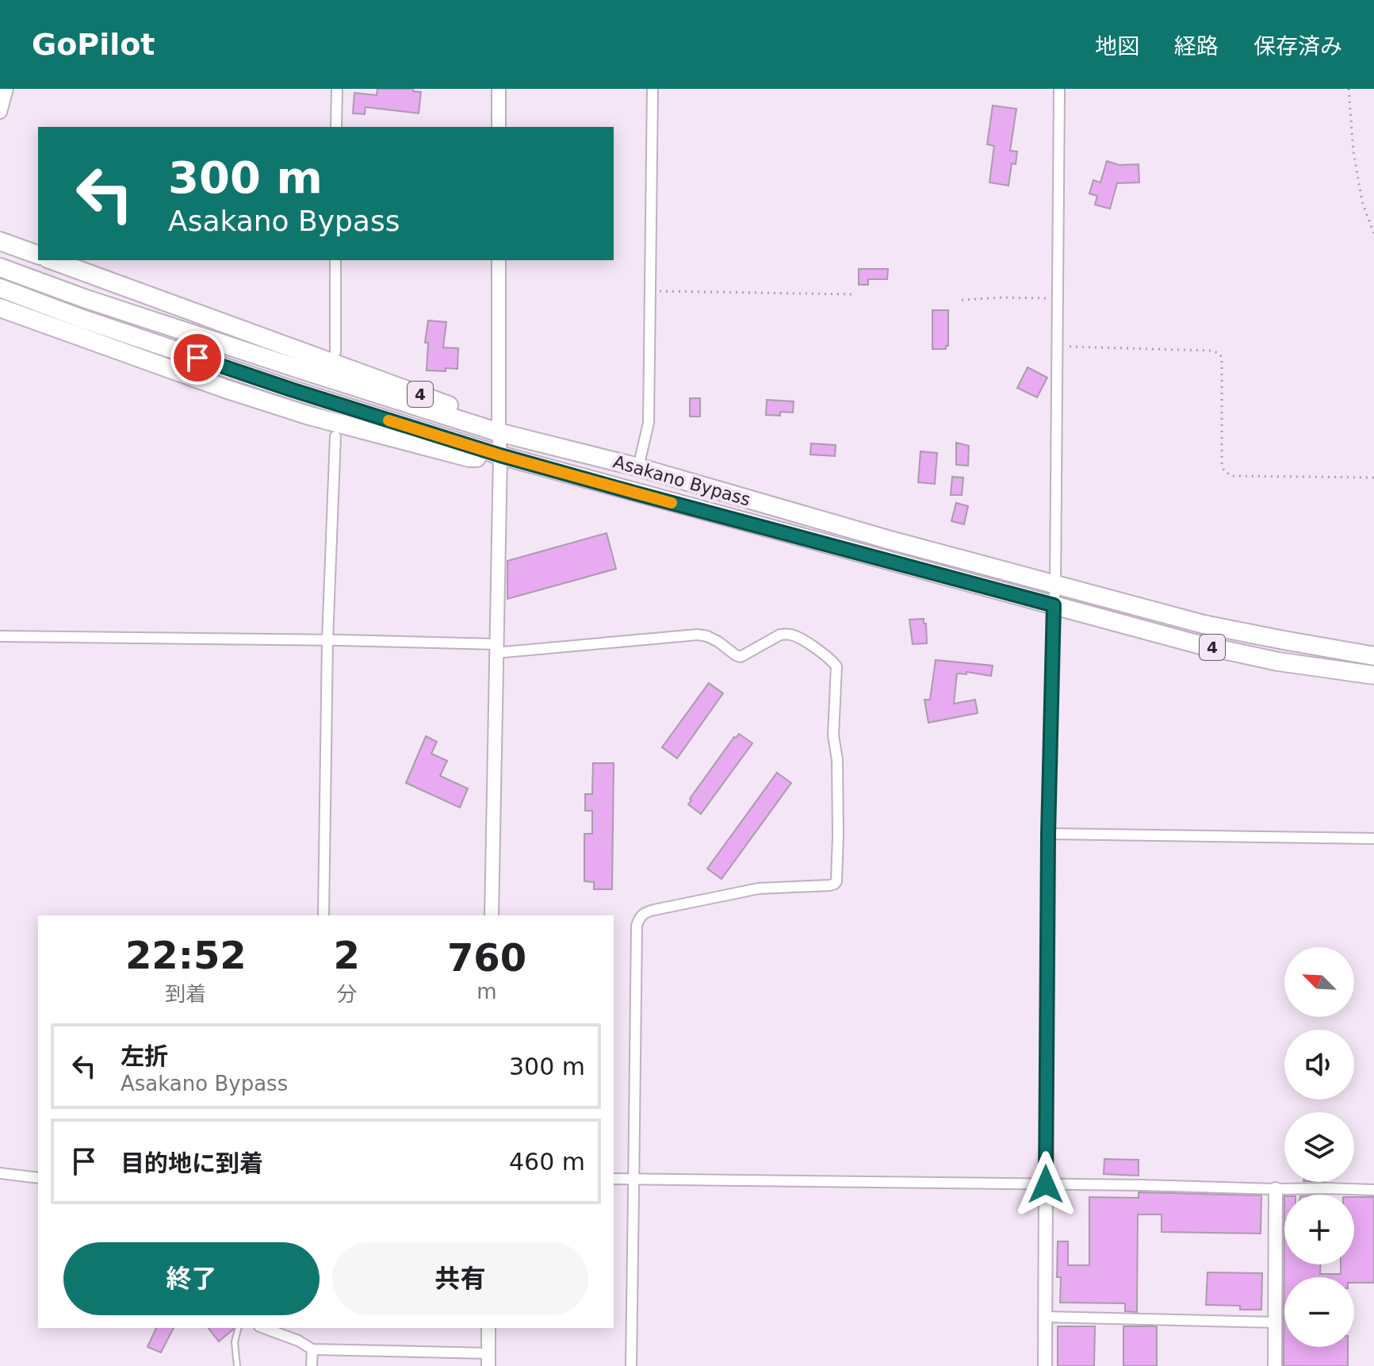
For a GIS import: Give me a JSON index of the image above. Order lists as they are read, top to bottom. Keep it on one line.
{"streets":{"highway":["4","Asakano Bypass"]},"crossings":[["4","Asakano Bypass"]],"north":"top left","page":{"header":"GoPilot","nav":["地図","経路","保存済み"],"turn":["300 m","Asakano Bypass"],"eta":["22:52","到着","2","分","760","m"],"map_buttons":["+","−"],"list":[{"name":"左折","note":"Asakano Bypass","value":"300 m"},{"name":"目的地に到着","value":"460 m"}],"buttons":["終了","共有"]}}
